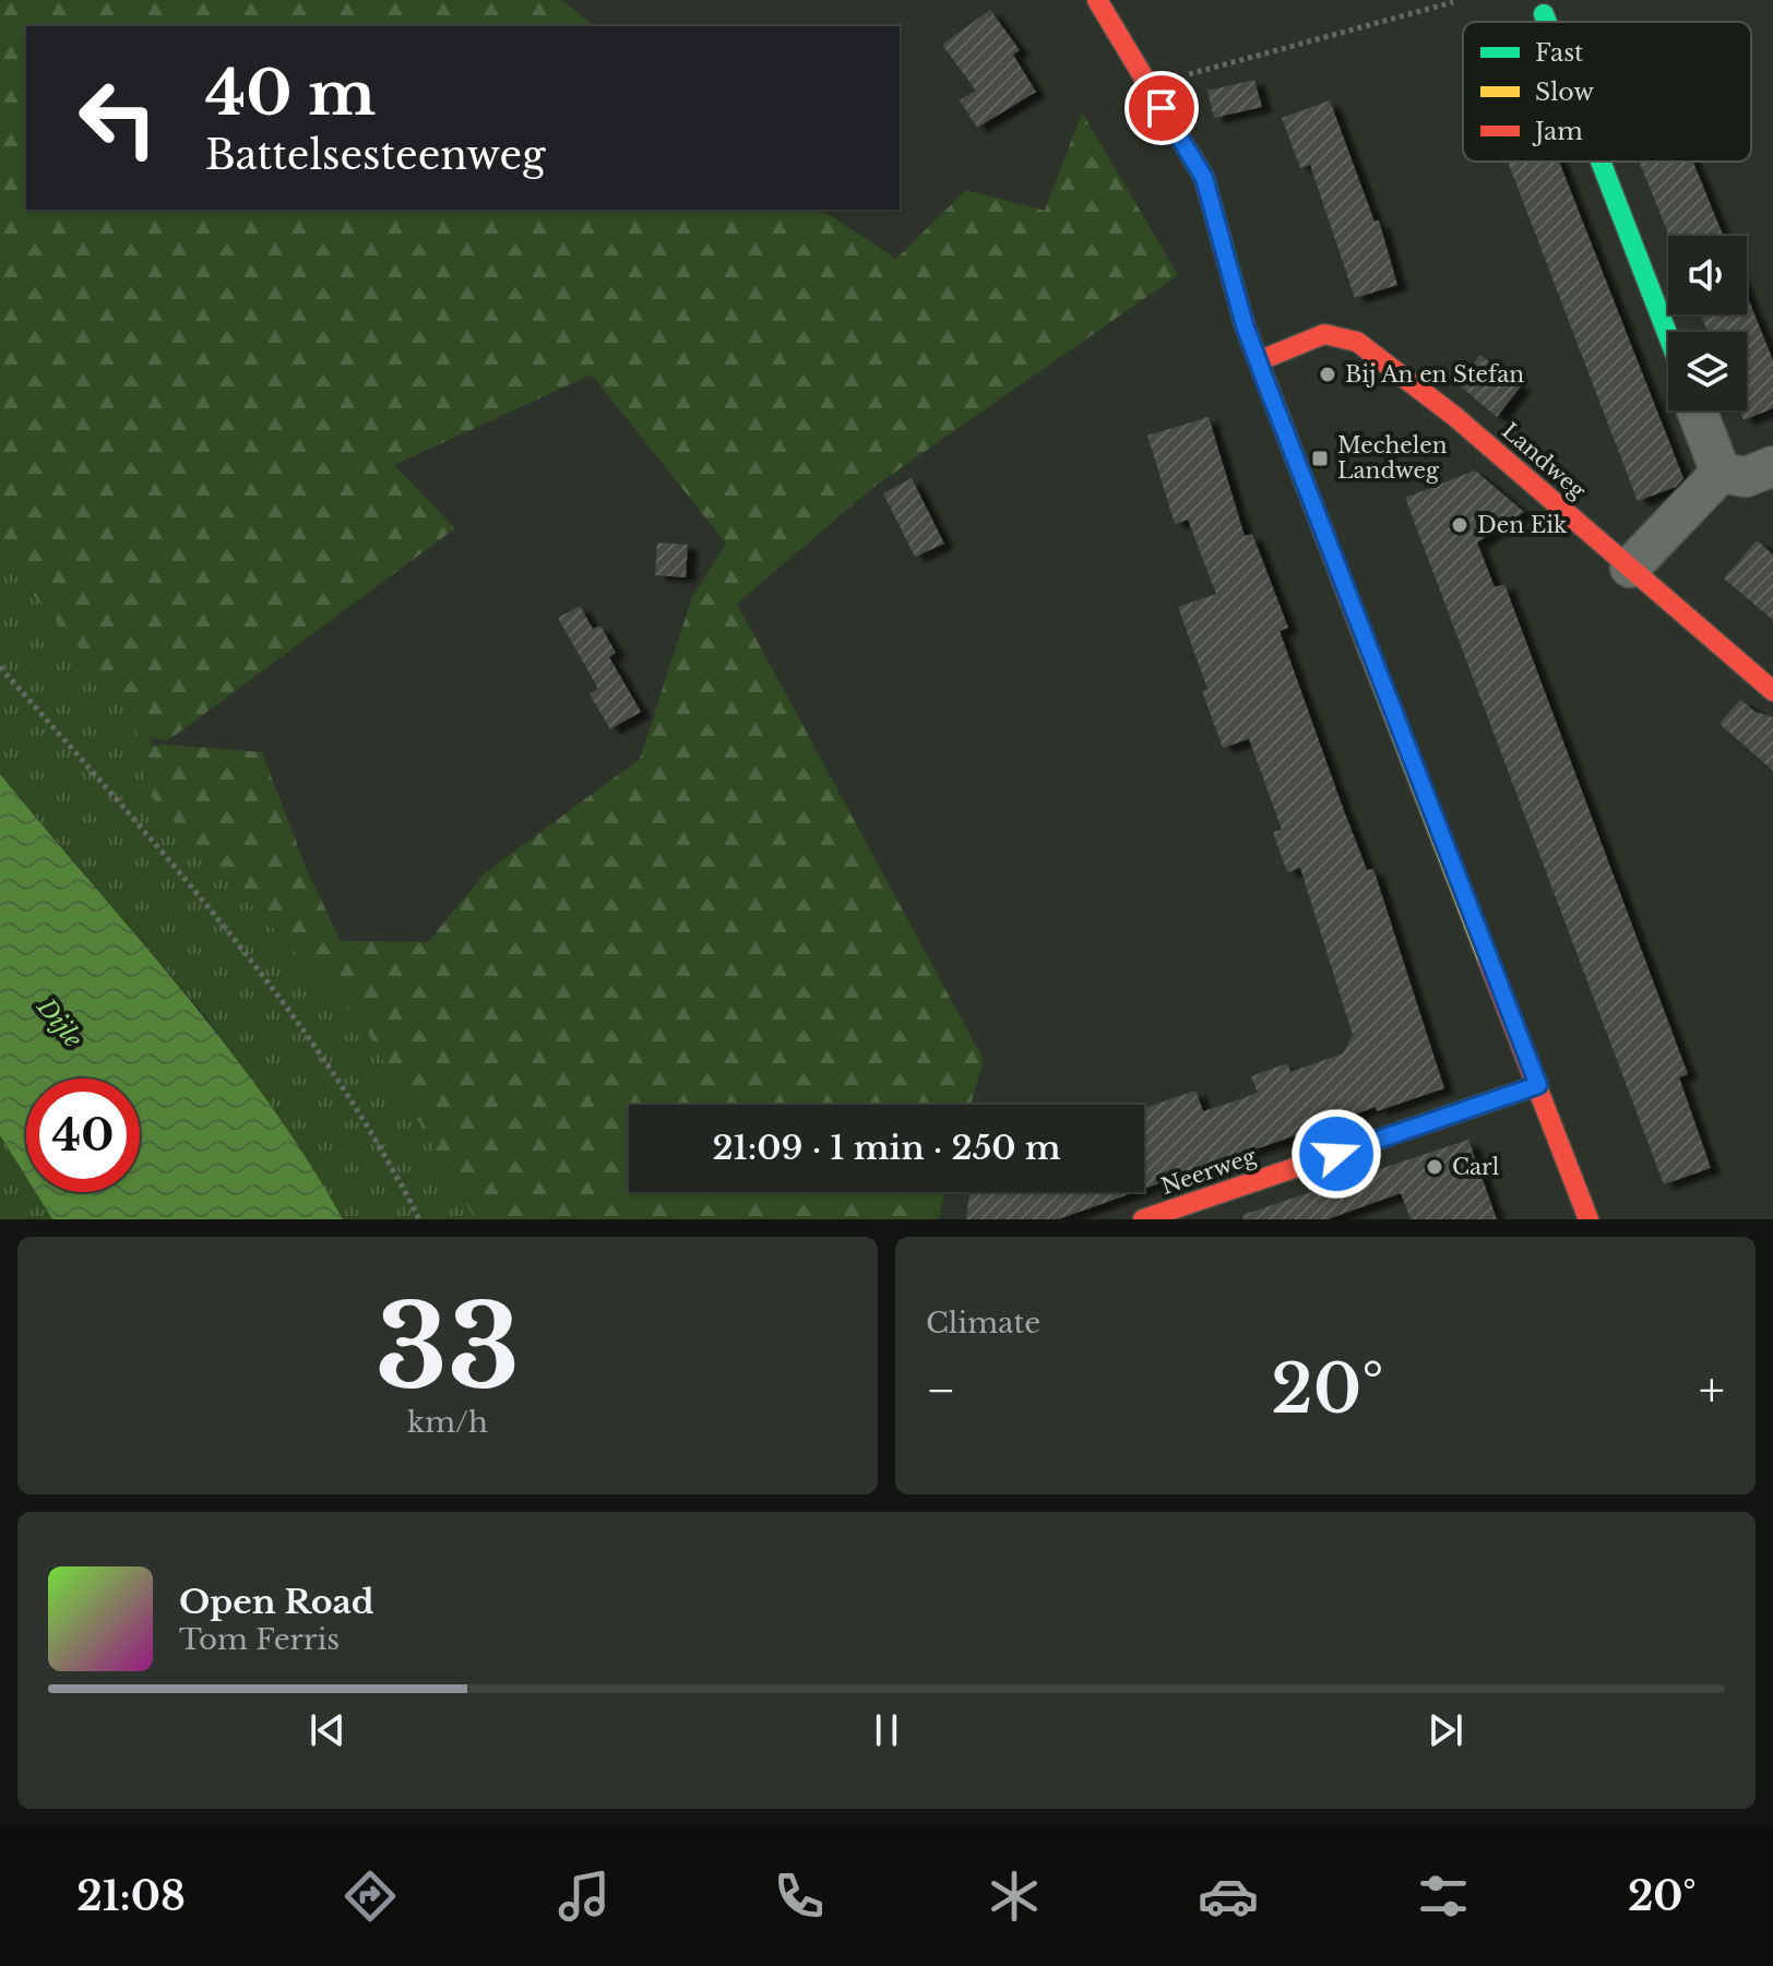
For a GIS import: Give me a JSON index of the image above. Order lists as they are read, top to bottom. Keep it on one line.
{"streets":{"street":["Landweg","Neerweg"]},"water":["Dijle"],"places":{"other":["Bij An en Stefan","Den Eik","Carl"],"transit":["Mechelen Landweg"]},"legend":["Fast","Slow","Jam"],"page":{"turn":["40 m","Battelsesteenweg"],"limit":"40","trip":"21:09 · 1 min · 250 m","tile":[["33","km/h"],"Climate"],"heat":["−","20°","+"],"song":["Open Road","Tom Ferris"],"tabs":["21:08","20°"]}}
